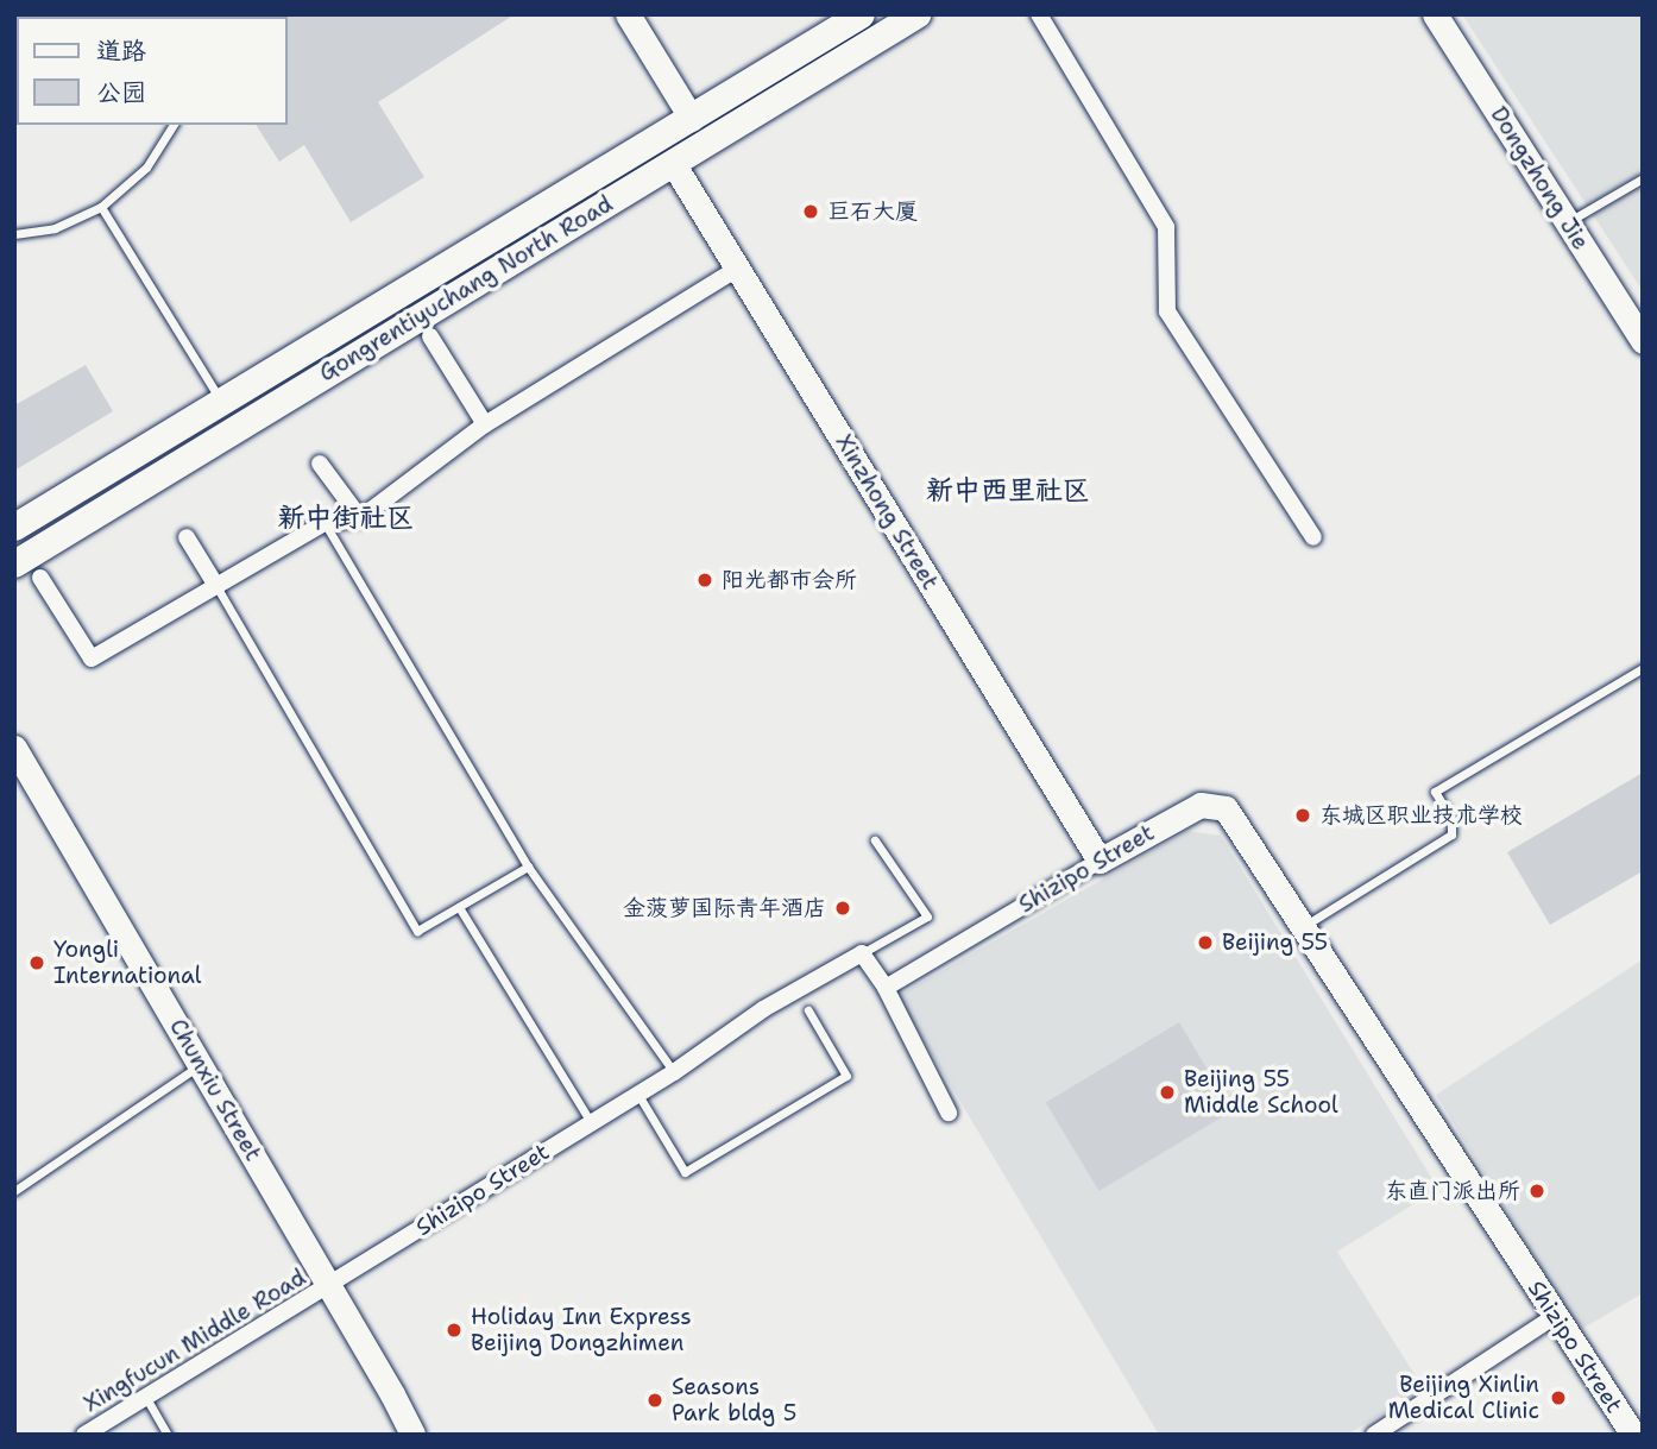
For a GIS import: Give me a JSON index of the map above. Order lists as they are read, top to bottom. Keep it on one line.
{"streets":{"main road":["Gongrentiyuchang North Road"],"street":["Dongzhong Jie","Xinzhong Street","Shizipo Street","Chunxiu Street","Xingfucun Middle Road"]},"crossings":[["Gongrentiyuchang North Road","Xinzhong Street"],["Xinzhong Street","Shizipo Street"],["Shizipo Street","Chunxiu Street"],["Shizipo Street","Xingfucun Middle Road"],["Chunxiu Street","Xingfucun Middle Road"]],"districts":["新中西里社区","新中街社区"],"places":["巨石大厦","阳光都市会所","东城区职业技术学校","金菠萝国际青年酒店","Beijing 55","Yongli International","Beijing 55 Middle School","东直门派出所","Holiday Inn Express Beijing Dongzhimen","Beijing Xinlin Medical Clinic","Seasons Park bldg 5"],"legend":["道路","公园"]}
